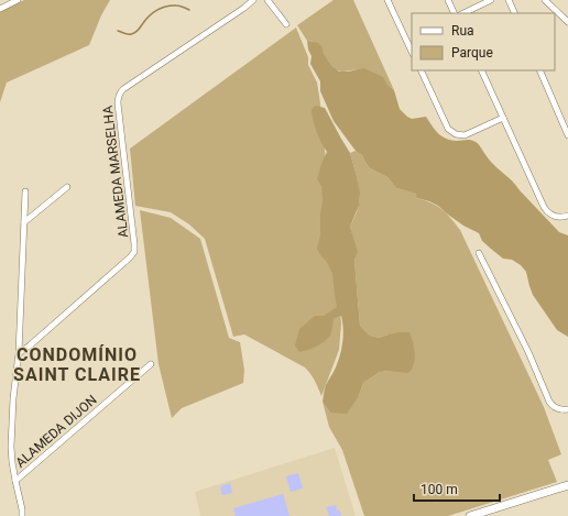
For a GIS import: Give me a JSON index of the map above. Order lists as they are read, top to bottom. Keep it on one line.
{"streets":{"street":["ALAMEDA MARSELHA","ALAMEDA DIJON"]},"districts":["CONDOMÍNIO SAINT CLAIRE"],"legend":["Rua","Parque"],"scale_bar":"100 m"}
